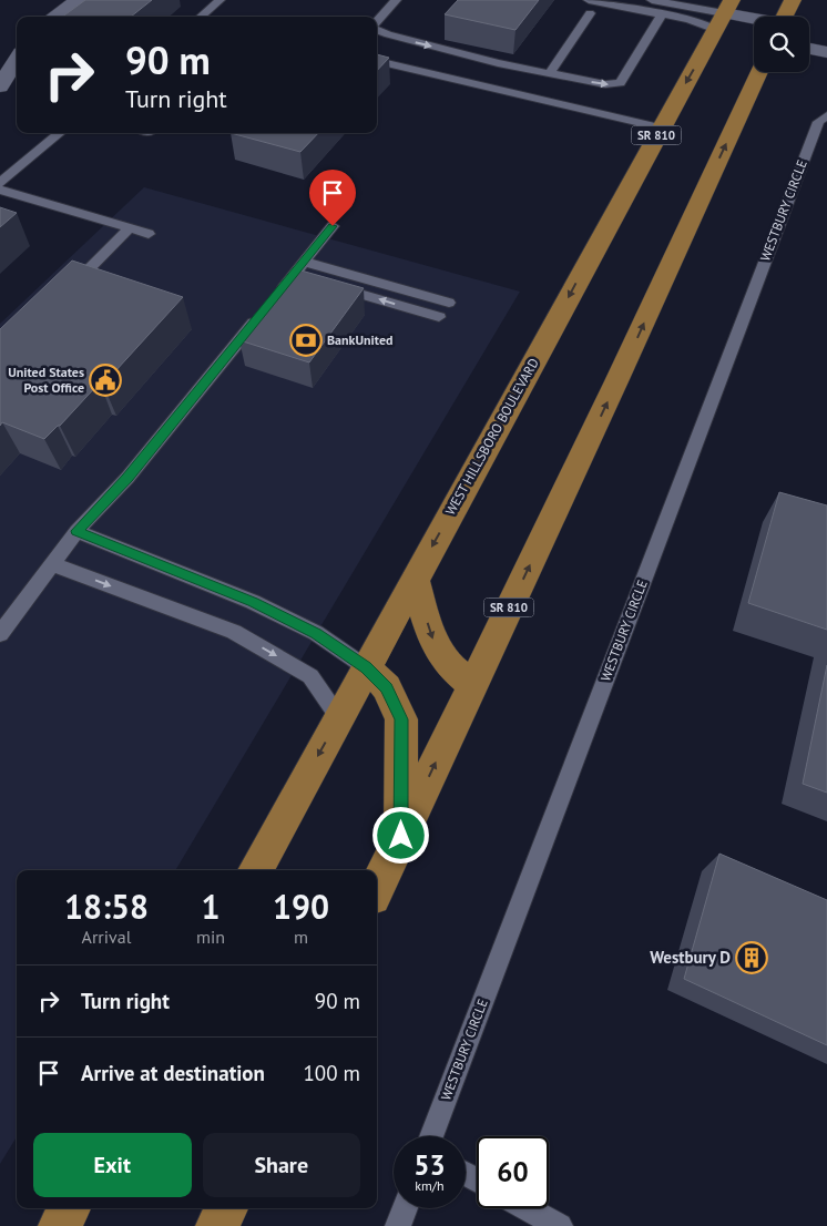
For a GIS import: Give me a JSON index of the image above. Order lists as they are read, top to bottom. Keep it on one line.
{"streets":{"main road":["SR 810","WEST HILLSBORO BOULEVARD"],"lane":["WESTBURY CIRCLE"]},"places":{"bank":["BankUnited"],"public building":["United States Post Office"],"building":["Westbury D"]},"page":{"turn":["90 m","Turn right"],"eta":["18:58","Arrival","1","min","190","m"],"list":[{"name":"Turn right","value":"90 m"},{"name":"Arrive at destination","value":"100 m"}],"buttons":["Exit","Share"],"speed":"53 km/h","limit":"60"}}
